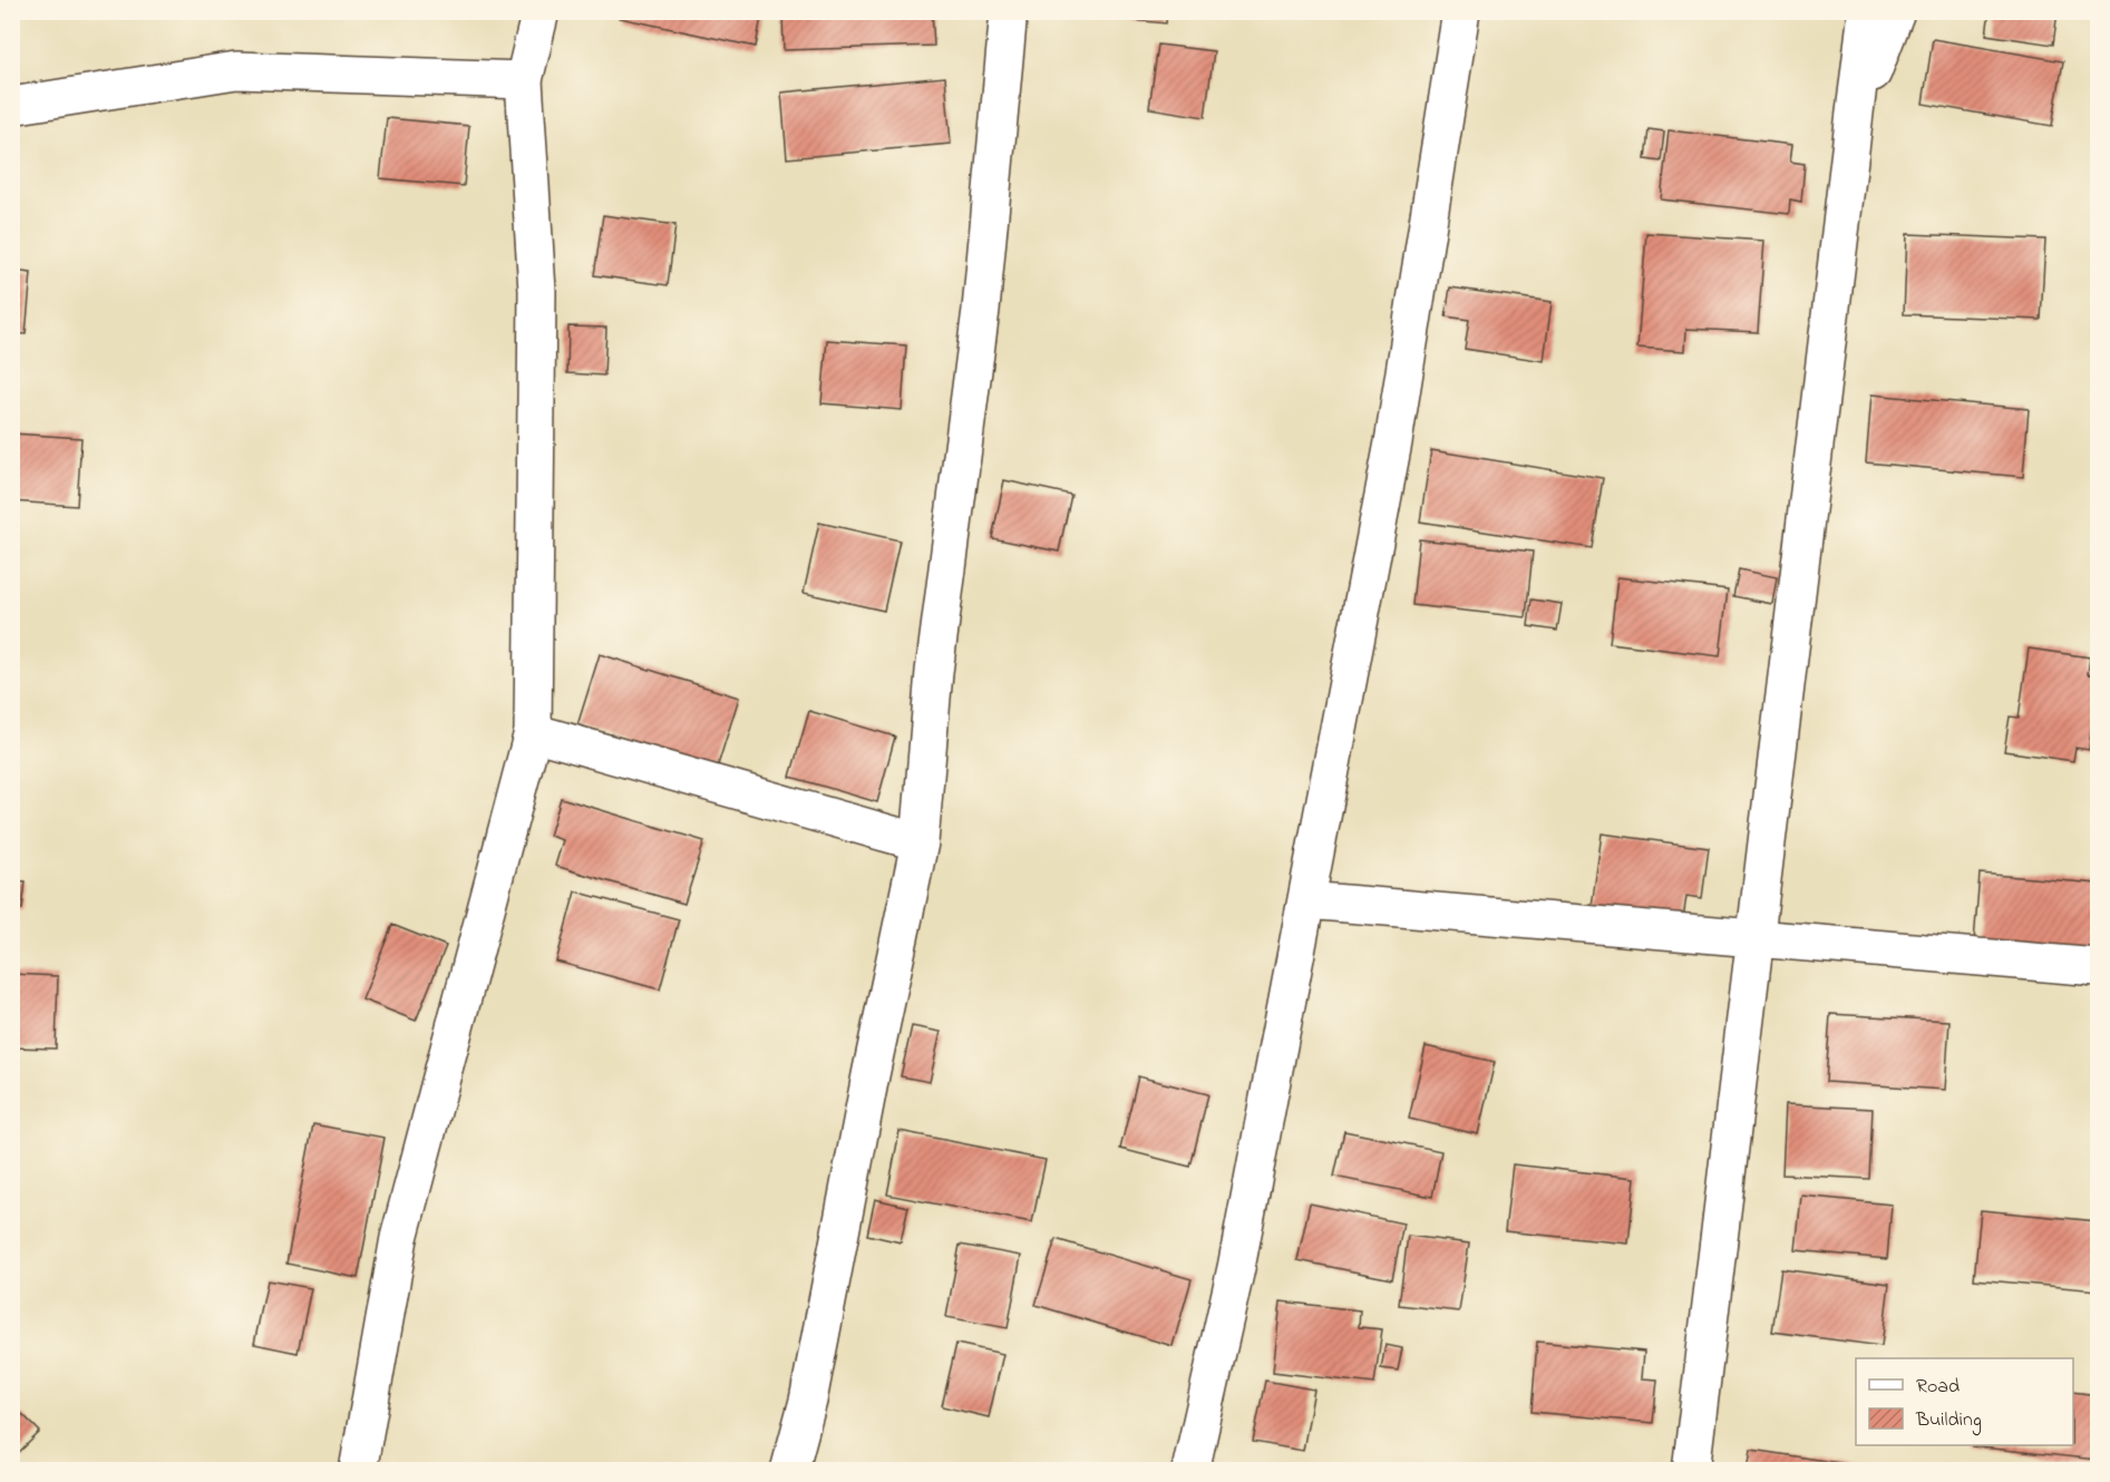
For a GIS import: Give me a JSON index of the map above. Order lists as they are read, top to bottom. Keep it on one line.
{"legend":["Road","Building"]}
